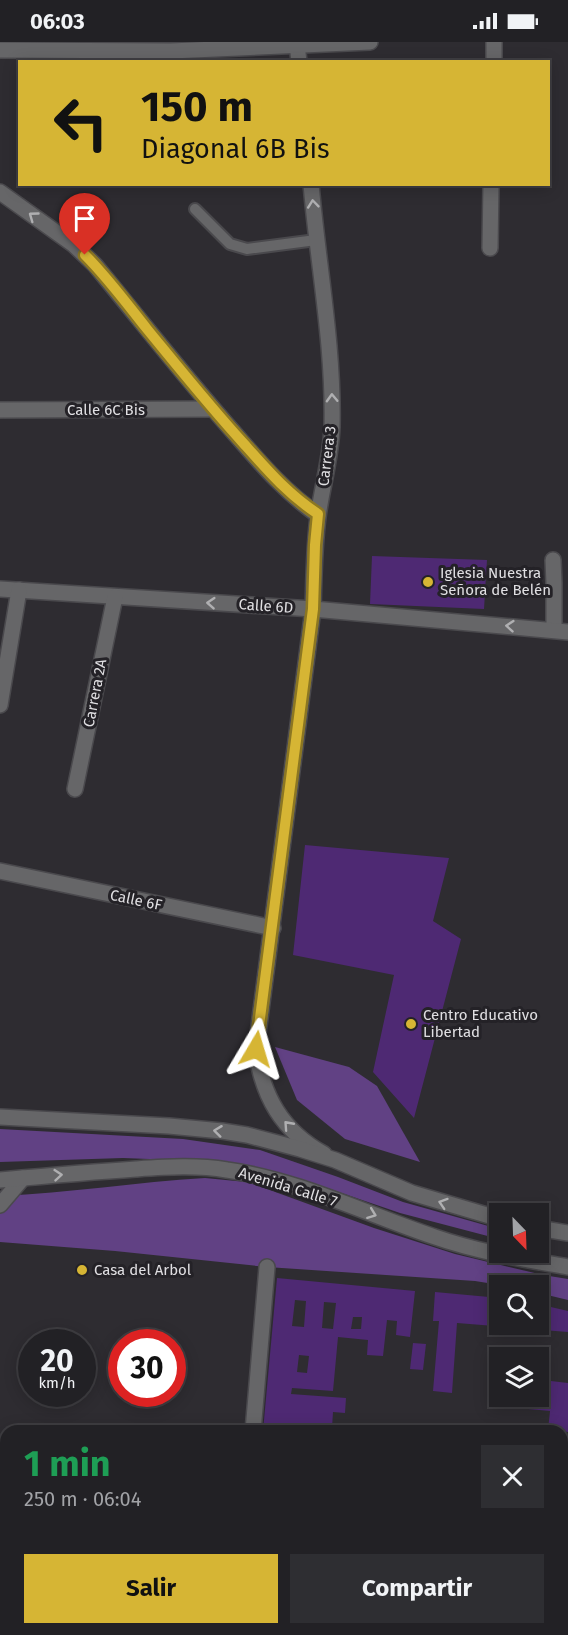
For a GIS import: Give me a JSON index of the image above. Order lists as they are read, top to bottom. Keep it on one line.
{"streets":{"street":["Calle 6C Bis","Carrera 3","Calle 6D","Carrera 2A","Calle 6F","Avenida Calle 7"]},"crossings":[["Carrera 3","Calle 6D"],["Carrera 3","Calle 6F"],["Calle 6D","Carrera 2A"]],"one_way":["Carrera 3","Calle 6D"],"places":["Iglesia Nuestra Señora de Belén","Centro Educativo Libertad","Casa del Arbol"],"north":"bottom right","page":{"status":"06:03","turn":["150 m","Diagonal 6B Bis"],"speed":"20 km/h","limit":"30","heading":["1 min","250 m · 06:04"],"buttons":["Salir","Compartir"]}}
